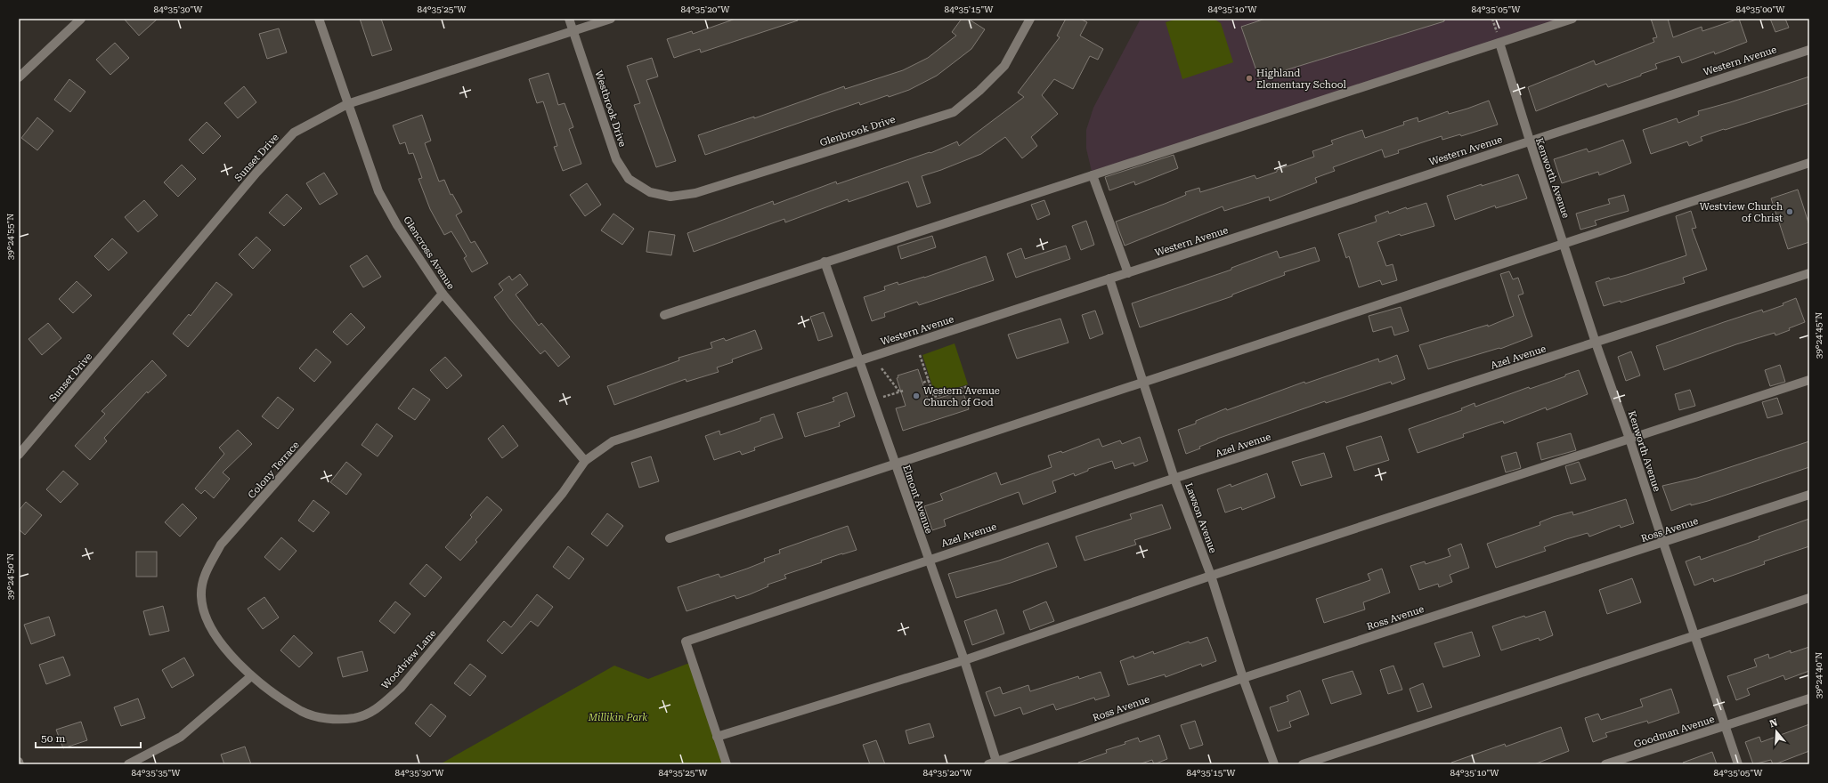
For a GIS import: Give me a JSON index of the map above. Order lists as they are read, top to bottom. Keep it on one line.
{"streets":{"street":["Western Avenue","Westbrook Drive","Glenbrook Drive","Sunset Drive","Kenworth Avenue","Glencross Avenue","Azel Avenue","Colony Terrace","Elmont Avenue","Lawson Avenue","Ross Avenue","Woodview Lane","Goodman Avenue"]},"crossings":[["Western Avenue","Kenworth Avenue"],["Western Avenue","Glencross Avenue"],["Western Avenue","Elmont Avenue"],["Western Avenue","Lawson Avenue"],["Western Avenue","Woodview Lane"],["Westbrook Drive","Glenbrook Drive"],["Westbrook Drive","Sunset Drive"],["Sunset Drive","Glencross Avenue"],["Kenworth Avenue","Azel Avenue"],["Kenworth Avenue","Ross Avenue"],["Kenworth Avenue","Goodman Avenue"],["Glencross Avenue","Colony Terrace"],["Glencross Avenue","Woodview Lane"],["Azel Avenue","Elmont Avenue"],["Azel Avenue","Lawson Avenue"],["Colony Terrace","Woodview Lane"],["Elmont Avenue","Ross Avenue"],["Lawson Avenue","Ross Avenue"]],"parks":["Millikin Park"],"places":["Highland Elementary School","Westview Church of Christ","Western Avenue Church of God"],"scale_bar":"50 m","north":"top","coordinates":["84°35'30\"W","84°35'25\"W","84°35'20\"W","84°35'15\"W","84°35'10\"W","84°35'05\"W","84°35'00\"W","39°24'55\"N","39°24'45\"N","39°24'50\"N","39°24'40\"N","84°35'35\"W"]}
